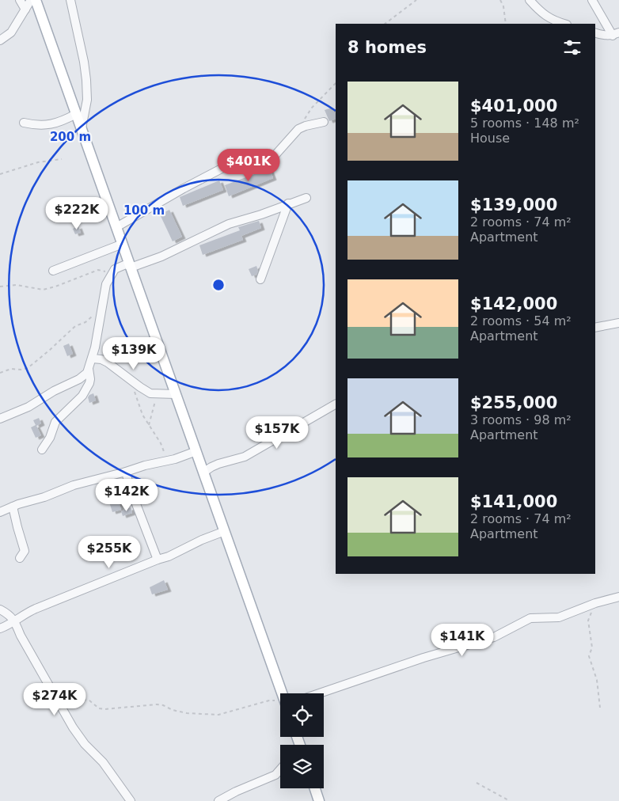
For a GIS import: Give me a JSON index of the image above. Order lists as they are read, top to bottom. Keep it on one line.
{"page":{"heading":"8 homes","list":[{"name":"$401,000","note":"5 rooms · 148 m² · House"},{"name":"$139,000","note":"2 rooms · 74 m² · Apartment"},{"name":"$142,000","note":"2 rooms · 54 m² · Apartment"},{"name":"$255,000","note":"3 rooms · 98 m² · Apartment"},{"name":"$141,000","note":"2 rooms · 74 m² · Apartment"}],"price":["$401K","$222K","$139K","$157K","$142K","$255K","$141K","$274K"]},"rings":["200 m","100 m"]}
